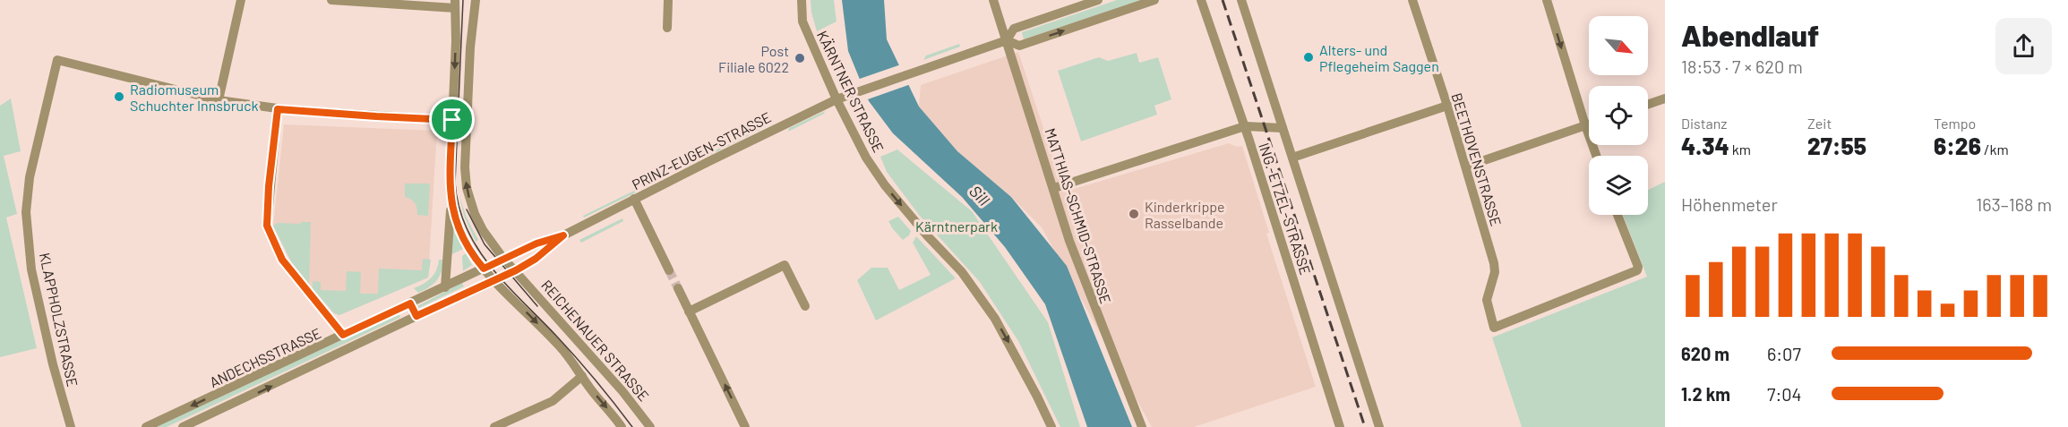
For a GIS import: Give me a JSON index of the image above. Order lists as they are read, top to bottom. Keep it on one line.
{"streets":{"street":["KÄRNTNER STRASSE","PRINZ-EUGEN-STRASSE","BEETHOVENSTRASSE","ING.-ETZEL-STRASSE","MATTHIAS-SCHMID-STRASSE","KLAPPHOLZSTRASSE","REICHENAUER STRASSE","ANDECHSSTRASSE"]},"crossings":[["KÄRNTNER STRASSE","PRINZ-EUGEN-STRASSE"],["PRINZ-EUGEN-STRASSE","MATTHIAS-SCHMID-STRASSE"],["PRINZ-EUGEN-STRASSE","REICHENAUER STRASSE"],["PRINZ-EUGEN-STRASSE","ANDECHSSTRASSE"]],"one_way":["KÄRNTNER STRASSE"],"water":["Sill"],"parks":["Kärntnerpark"],"places":["Alters- und Pflegeheim Saggen","Post Filiale 6022","Radiomuseum Schuchter Innsbruck","Kinderkrippe Rasselbande"],"north":"bottom right","page":{"heading":["Abendlauf","18:53 · 7 × 620 m"],"stats":[["Distanz","4.34 km"],["Zeit","27:55"],["Tempo","6:26 /km"]],"chart":["Höhenmeter","163–168 m"],"list":[{"name":"620 m","note":"6:07"},{"name":"1.2 km","note":"7:04"}]}}
